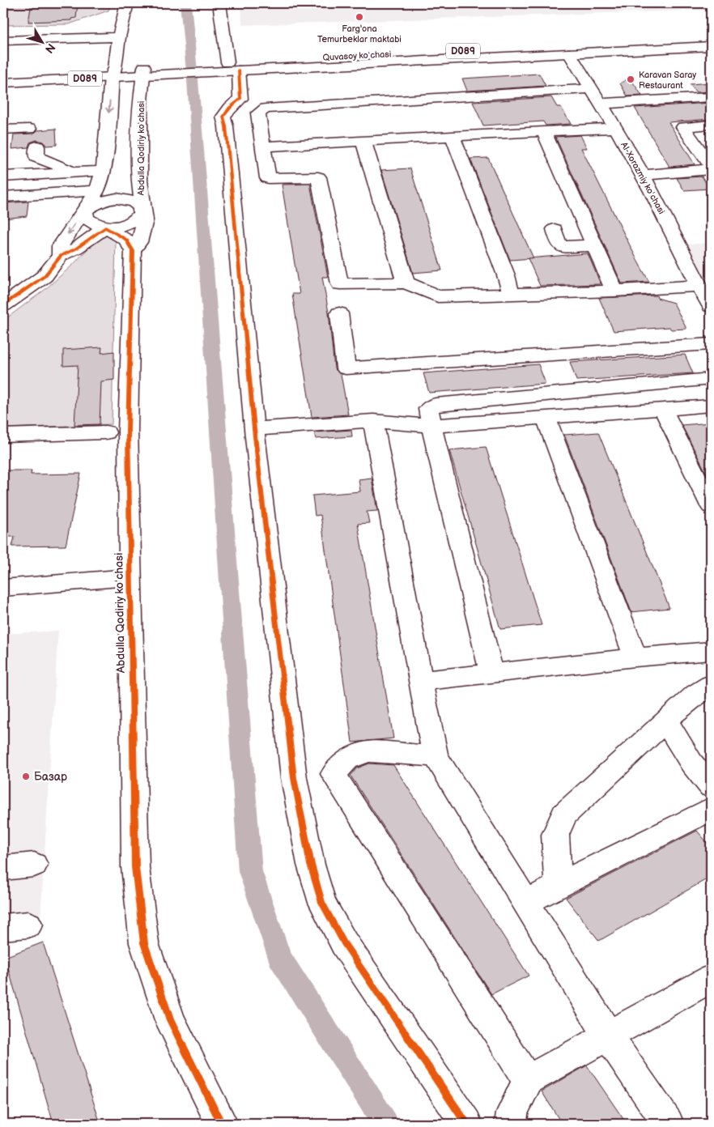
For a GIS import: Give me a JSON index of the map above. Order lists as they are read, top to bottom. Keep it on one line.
{"streets":{"street":["D089","Quvasoy koʻchasi","Abdulla Qodiriy koʻchasi","Al-Xorazmiy koʻchasi"]},"crossings":[["D089","Quvasoy koʻchasi"],["D089","Abdulla Qodiriy koʻchasi"],["Quvasoy koʻchasi","Al-Xorazmiy koʻchasi"]],"places":["Farg'ona Temurbeklar maktabi","Karavan Saray Restaurant","Базар"],"north":"bottom right"}
